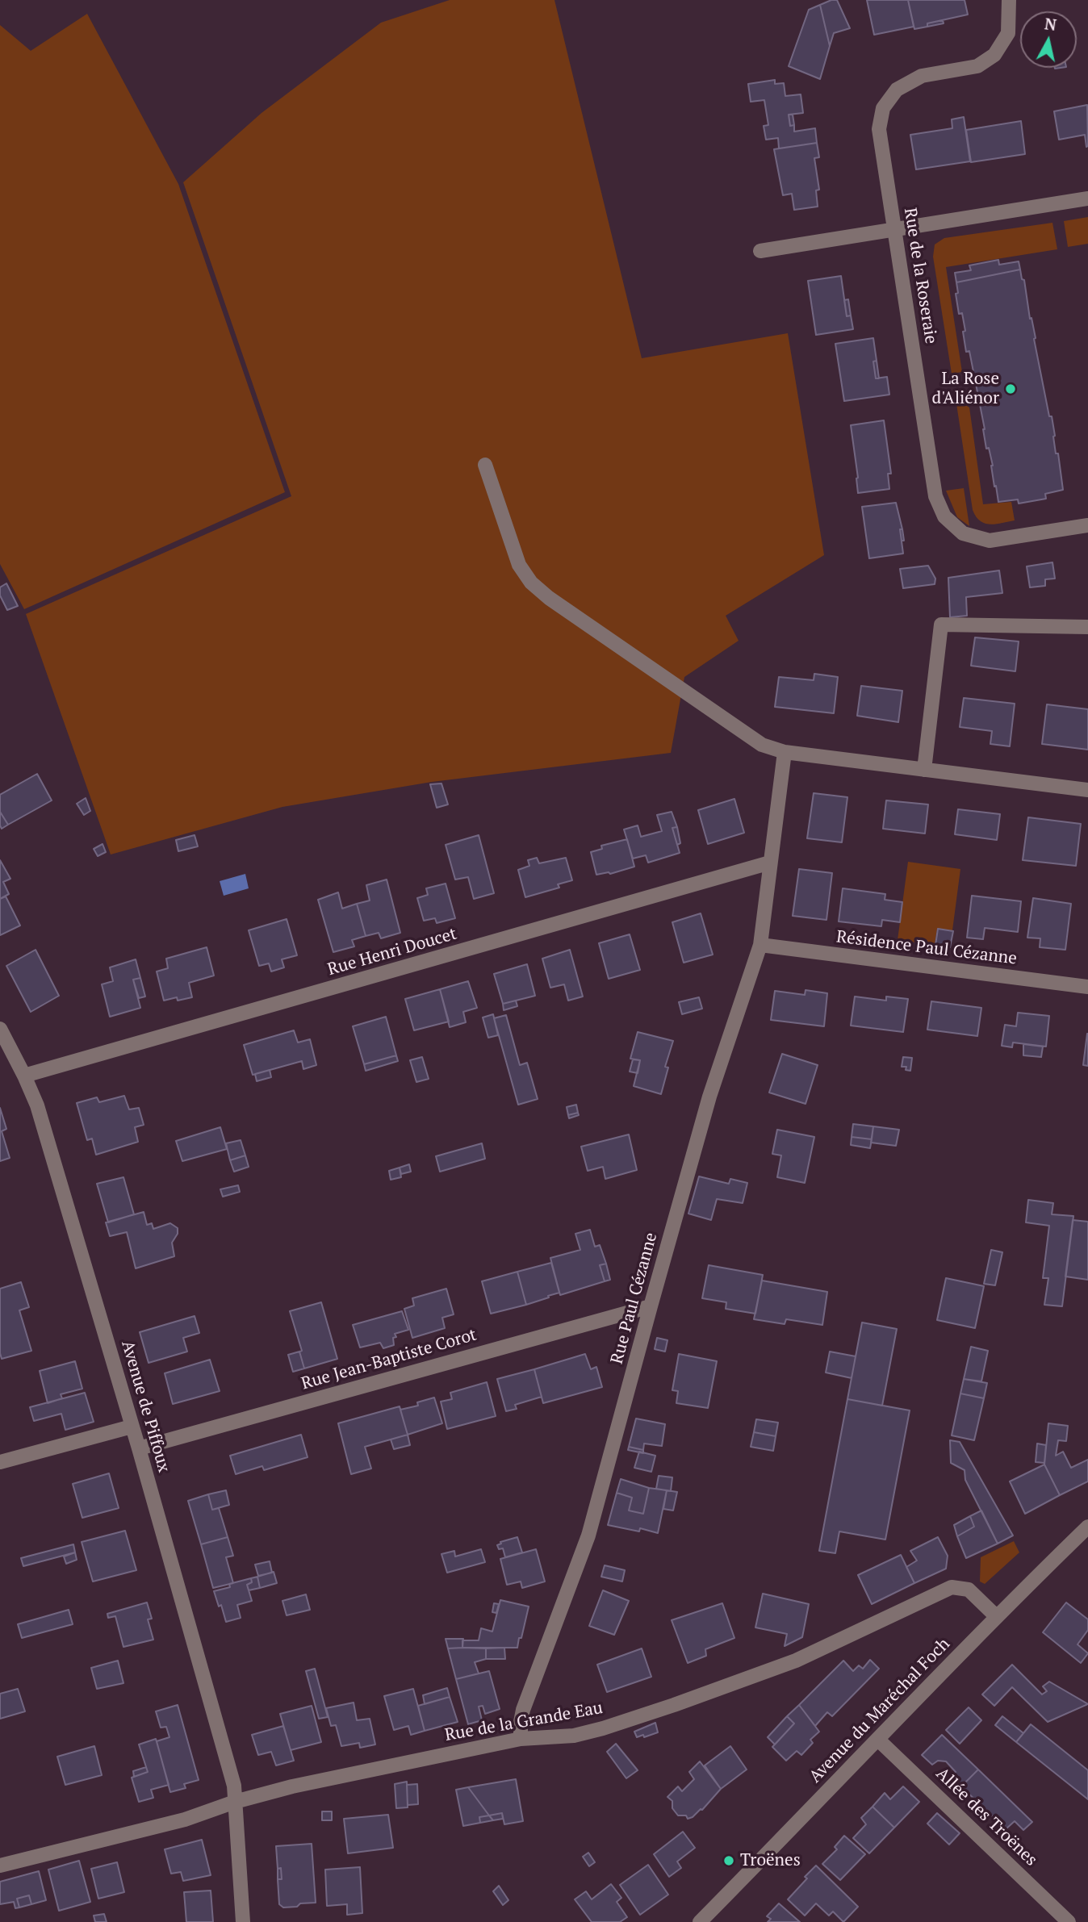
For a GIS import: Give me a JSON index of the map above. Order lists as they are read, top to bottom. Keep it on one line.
{"streets":{"street":["Rue de la Roseraie","Résidence Paul Cézanne","Rue Henri Doucet","Rue Paul Cézanne","Rue Jean-Baptiste Corot","Avenue de Piffoux","Avenue du Maréchal Foch","Rue de la Grande Eau","Allée des Troënes"]},"crossings":[["Résidence Paul Cézanne","Rue Paul Cézanne"],["Rue Henri Doucet","Rue Paul Cézanne"],["Rue Henri Doucet","Avenue de Piffoux"],["Rue Paul Cézanne","Rue Jean-Baptiste Corot"],["Rue Paul Cézanne","Rue de la Grande Eau"],["Rue Jean-Baptiste Corot","Avenue de Piffoux"],["Avenue de Piffoux","Rue de la Grande Eau"],["Avenue du Maréchal Foch","Rue de la Grande Eau"],["Avenue du Maréchal Foch","Allée des Troënes"]],"places":["La Rose d'Aliénor","Troënes"],"north":"top"}
